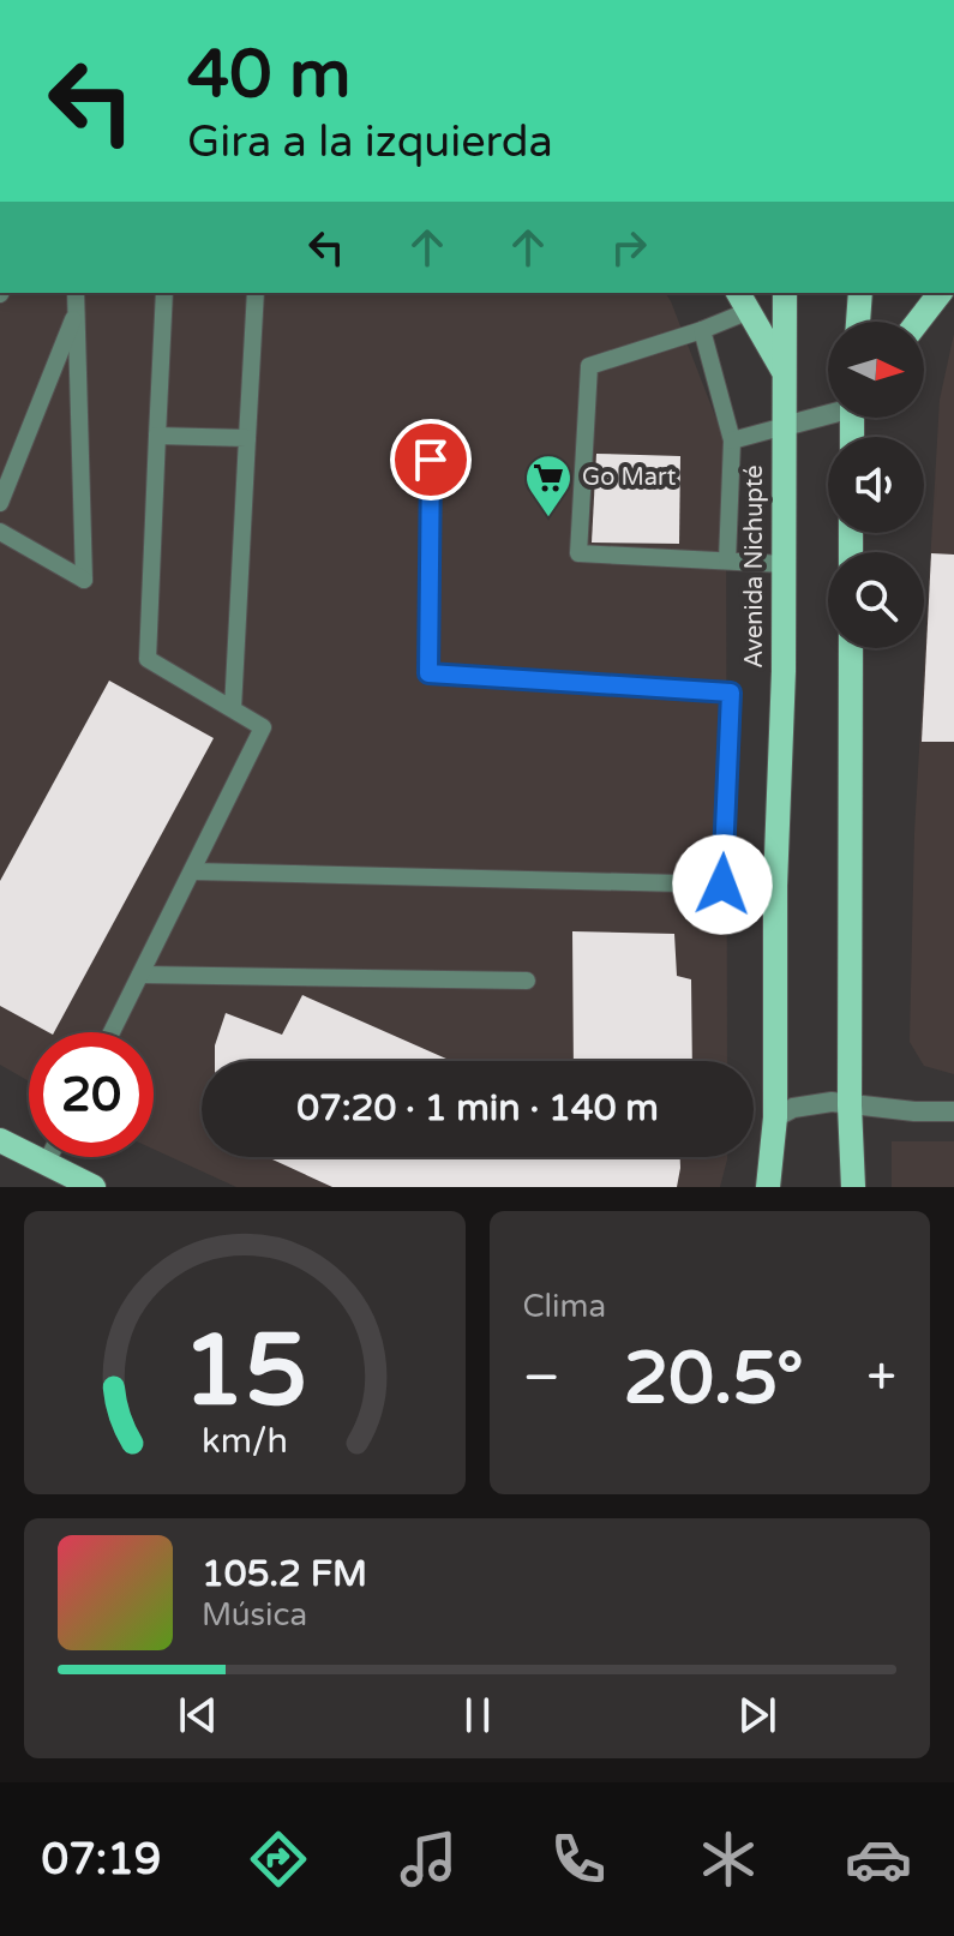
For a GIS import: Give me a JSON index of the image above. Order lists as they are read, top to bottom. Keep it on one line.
{"streets":{"main road":["Avenida Nichupté"]},"places":{"supermarket":["Go Mart"]},"north":"right","page":{"turn":["40 m","Gira a la izquierda"],"limit":"20","trip":"07:20 · 1 min · 140 m","tile":"Clima","heat":["−","20.5°","+"],"song":["105.2 FM","Música"],"tabs":"07:19","gauge":["15","km/h"]}}
